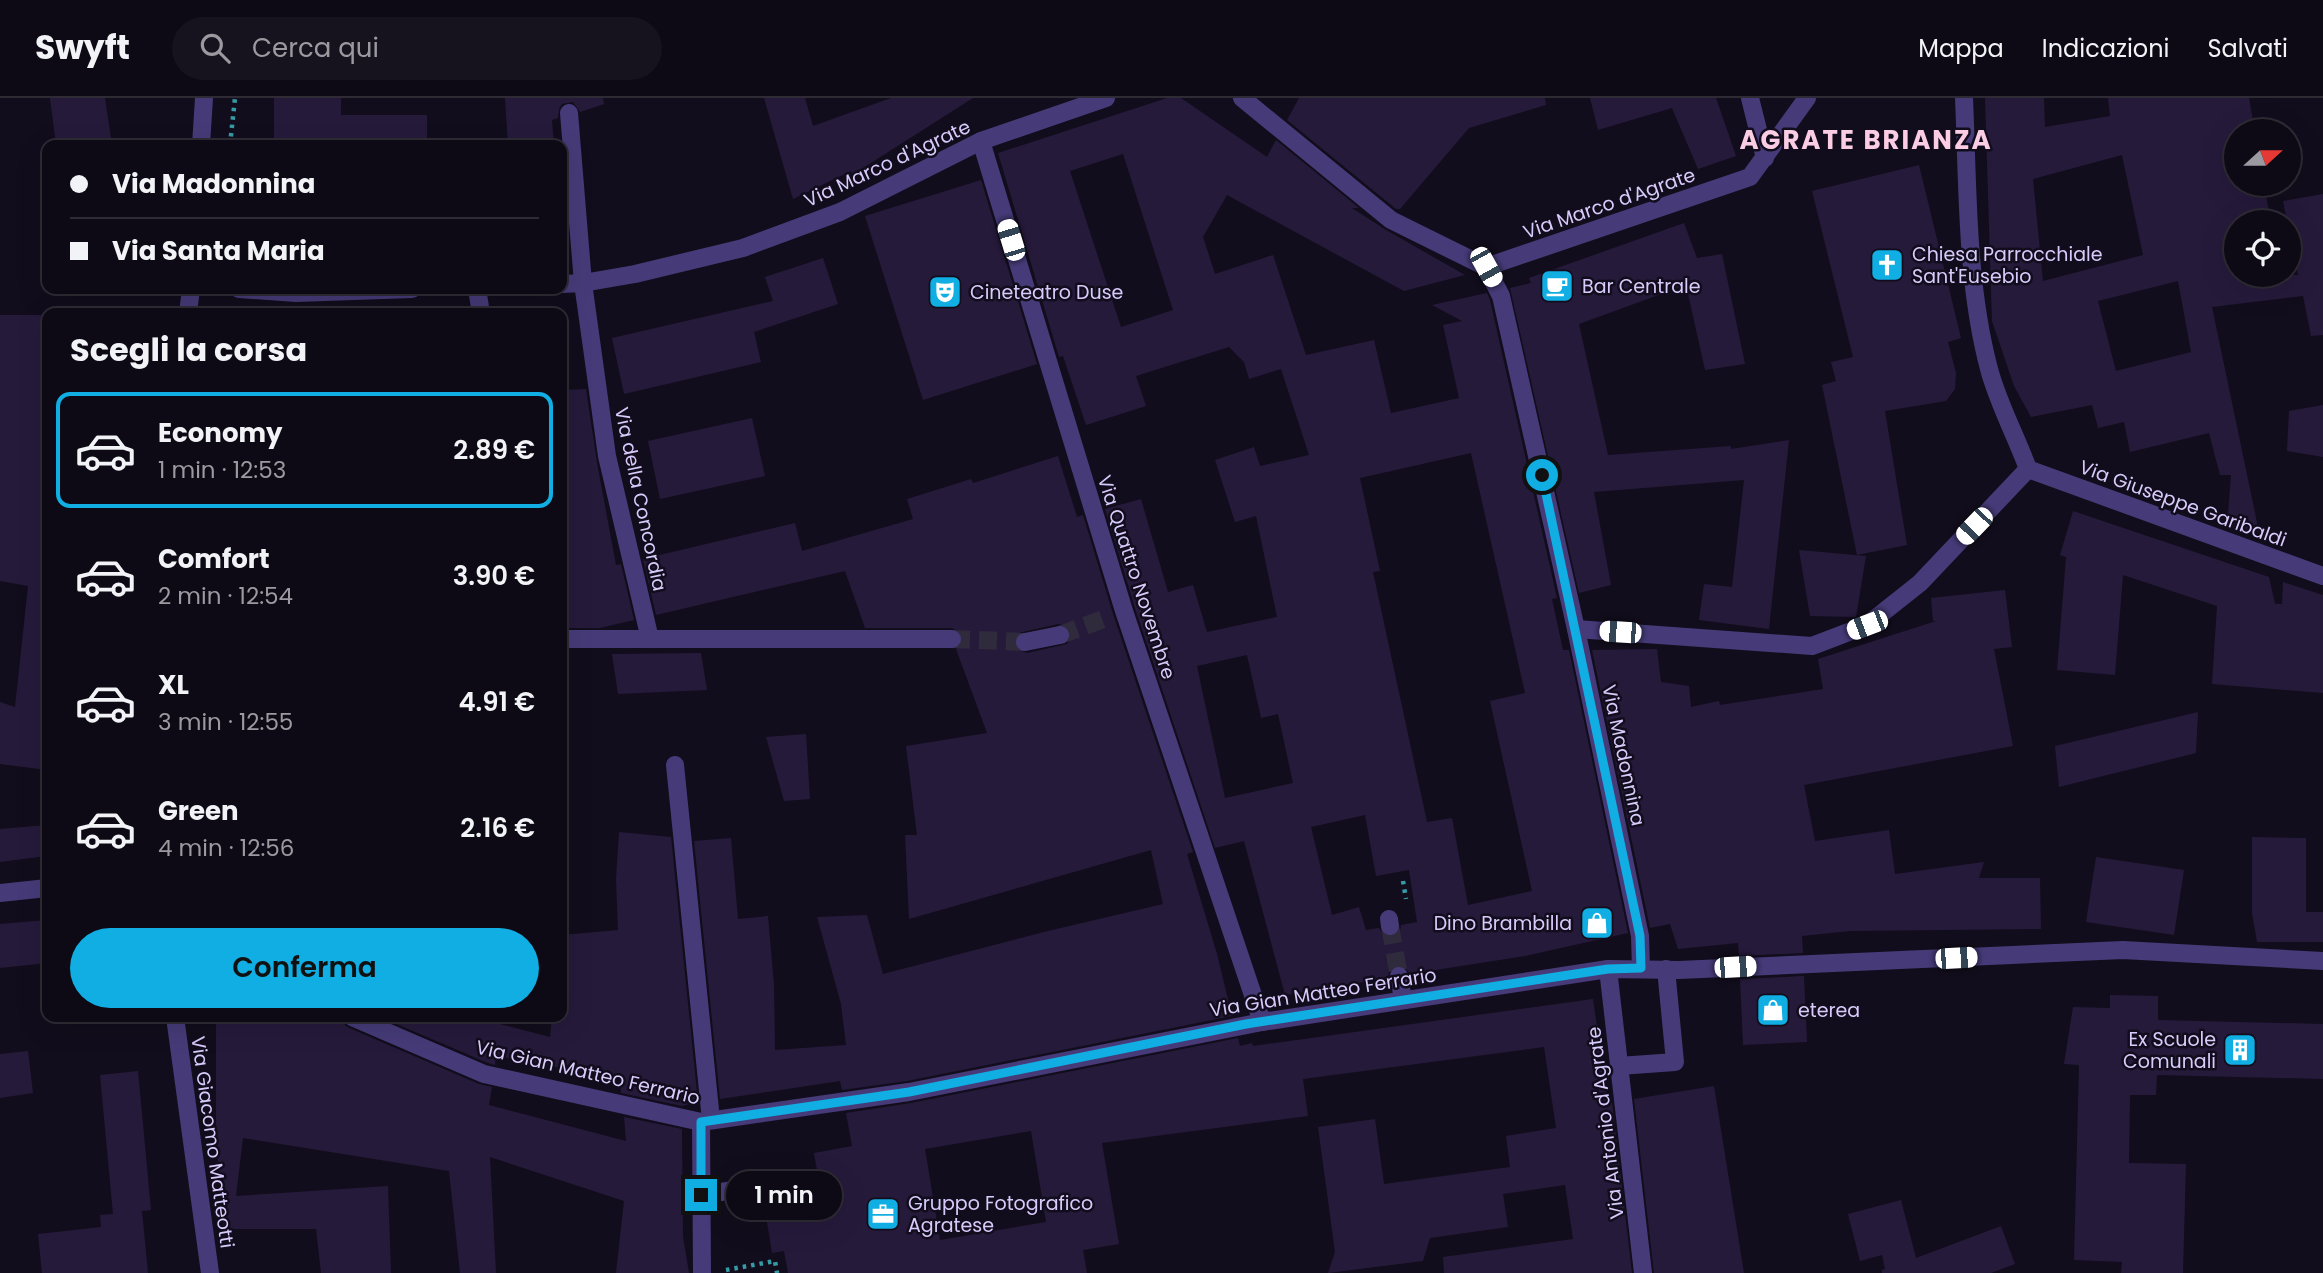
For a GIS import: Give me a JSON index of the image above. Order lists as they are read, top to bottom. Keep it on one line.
{"streets":{"street":["Via Marco d'Agrate","Via della Concordia","Via Giuseppe Garibaldi","Via Quattro Novembre","Via Madonnina","Via Gian Matteo Ferrario","Via Antonio d'Agrate","Via Giacomo Matteotti"]},"crossings":[["Via Marco d'Agrate","Via della Concordia"],["Via Marco d'Agrate","Via Quattro Novembre"],["Via Marco d'Agrate","Via Madonnina"],["Via Quattro Novembre","Via Gian Matteo Ferrario"],["Via Madonnina","Via Gian Matteo Ferrario"],["Via Gian Matteo Ferrario","Via Antonio d'Agrate"]],"districts":["AGRATE BRIANZA"],"places":{"church":["Chiesa Parrocchiale Sant'Eusebio"],"cafe":["Bar Centrale"],"theatre":["Cineteatro Duse"],"shop":["Dino Brambilla","eterea"],"building":["Ex Scuole Comunali"],"office":["Gruppo Fotografico Agratese"]},"north":"right","page":{"header":"Swyft","search":"Cerca qui","nav":["Mappa","Indicazioni","Salvati"],"banner":["Via Madonnina","Via Santa Maria"],"heading":"Scegli la corsa","list":[{"name":"Economy","note":"1 min · 12:53","value":"2.89 €"},{"name":"Comfort","note":"2 min · 12:54","value":"3.90 €"},{"name":"XL","note":"3 min · 12:55","value":"4.91 €"},{"name":"Green","note":"4 min · 12:56","value":"2.16 €"}],"buttons":"Conferma","bubble":"1 min"}}
